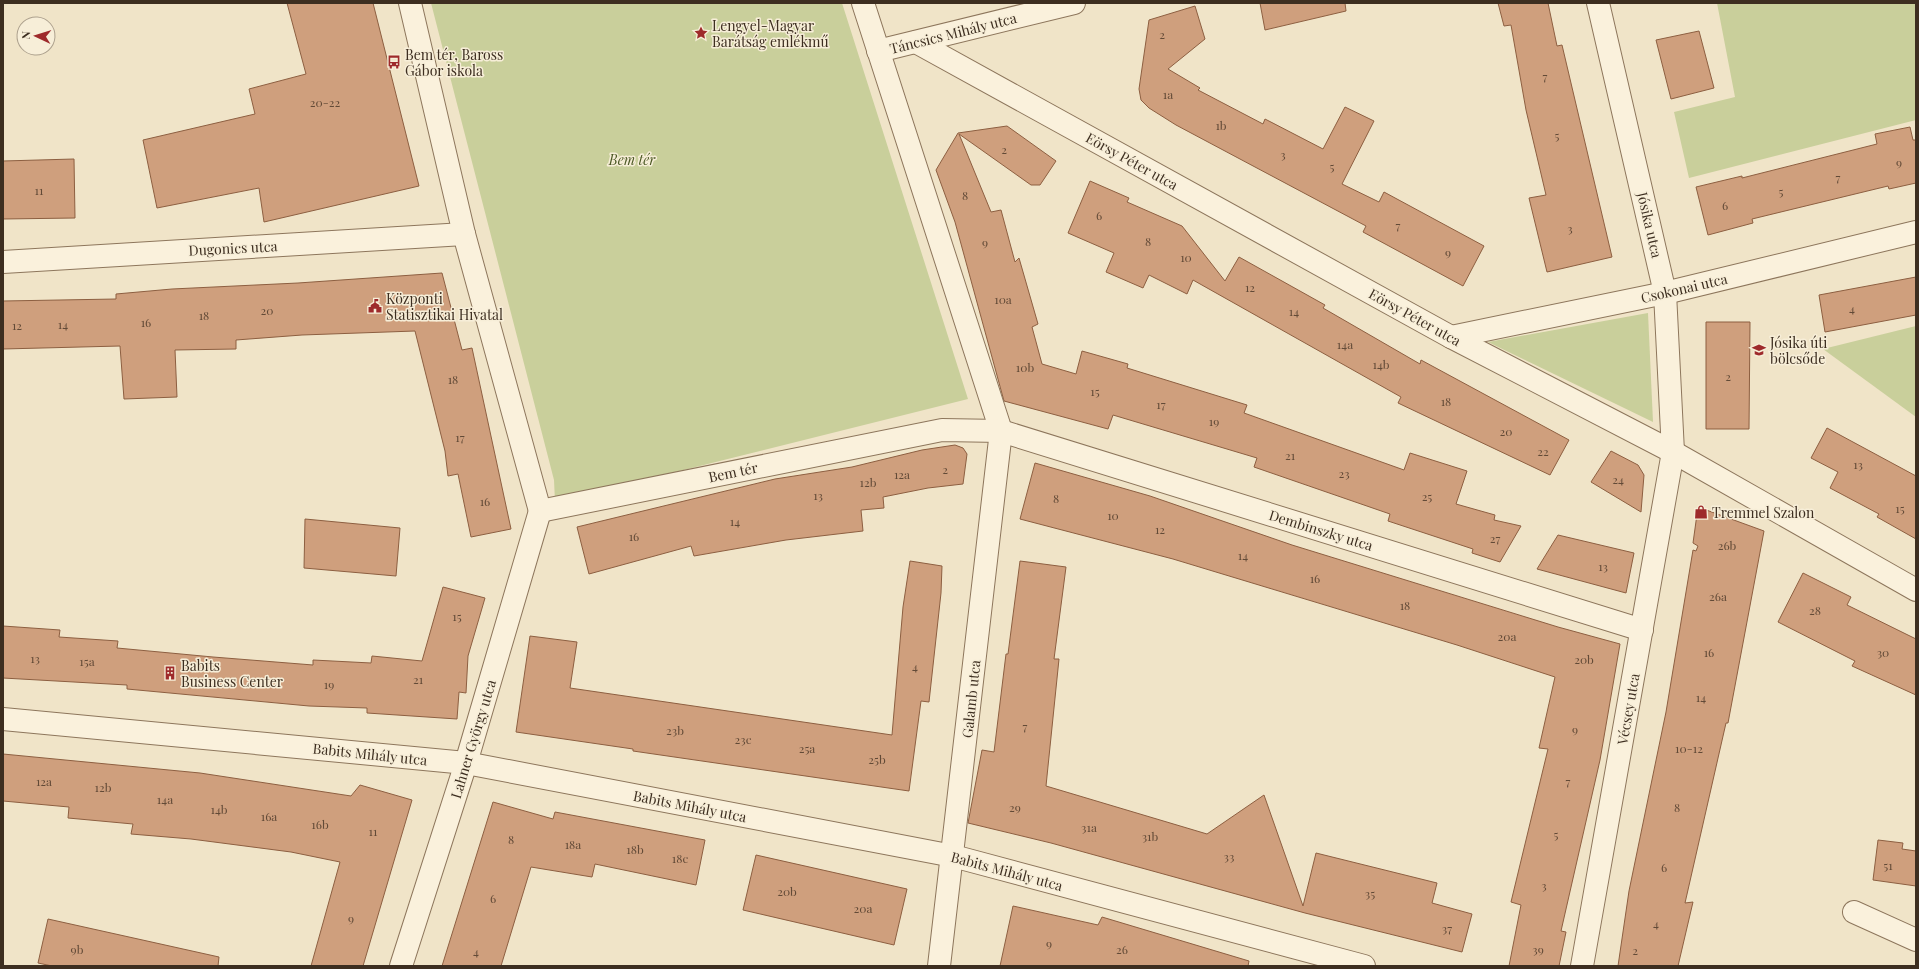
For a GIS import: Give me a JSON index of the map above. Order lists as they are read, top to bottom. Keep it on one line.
{"streets":{"street":["Táncsics Mihály utca","Eörsy Péter utca","Jósika utca","Dugonics utca","Csokonai utca","Bem tér","Dembinszky utca","Galamb utca","Vécsey utca","Lahner György utca","Babits Mihály utca"]},"crossings":[["Táncsics Mihály utca","Eörsy Péter utca"],["Eörsy Péter utca","Jósika utca"],["Eörsy Péter utca","Csokonai utca"],["Eörsy Péter utca","Vécsey utca"],["Jósika utca","Csokonai utca"],["Jósika utca","Vécsey utca"],["Bem tér","Dembinszky utca"],["Bem tér","Galamb utca"],["Bem tér","Lahner György utca"],["Dembinszky utca","Galamb utca"],["Dembinszky utca","Vécsey utca"],["Galamb utca","Babits Mihály utca"],["Lahner György utca","Babits Mihály utca"]],"parks":["Bem tér"],"places":{"place":["Lengyel-Magyar Barátság emlékmű"],"bus stop":["Bem tér, Baross Gábor iskola"],"public building":["Központi Statisztikai Hivatal"],"school or university":["Jósika úti bölcsőde"],"shop":["Tremmel Szalon"],"building":["Babits Business Center"]},"house_numbers":["2","7","1a","20-22","1b","5","2","3","9","5","7","11","5","8","6","6","7","3","8","9","9","10","12","10a","4","20","14","18","16","14","12","14a","14b","10b","2","18","15","18","17","19","20","17","22","21","13","2","23","12a","24","12b","13","25","8","16","15","10","14","12","16","27","26b","14","13","16","26a","18","28","15","20a","16","30","13","20b","15a","4","21","19","14","7","9","23b","23c","25a","10-12","25b","12a","7","12b","14a","29","8","14b","16a","16b","31a","11","5","31b","8","18a","18b","33","18c","51","6","3","20b","35","6","20a","9","4","37","9","9b","26","39","2","4"],"north":"left"}
